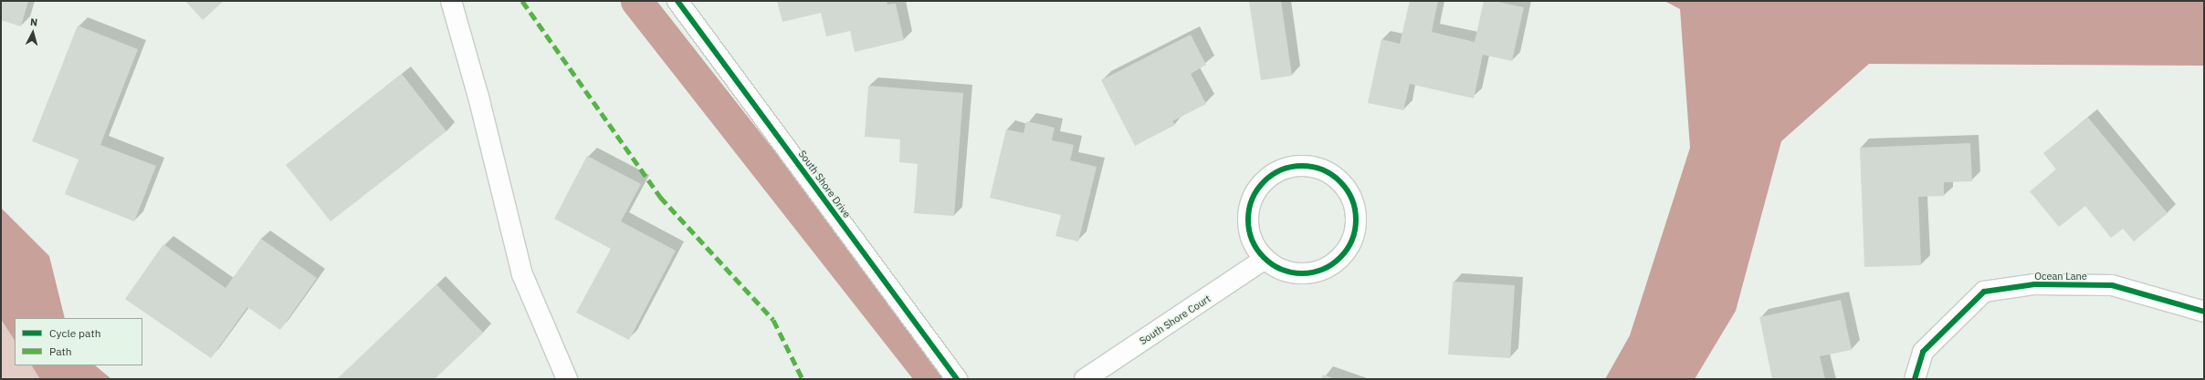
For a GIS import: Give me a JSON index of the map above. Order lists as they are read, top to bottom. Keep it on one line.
{"streets":{"street":["South Shore Drive","Ocean Lane","South Shore Court"]},"legend":["Cycle path","Path"],"north":"top"}
